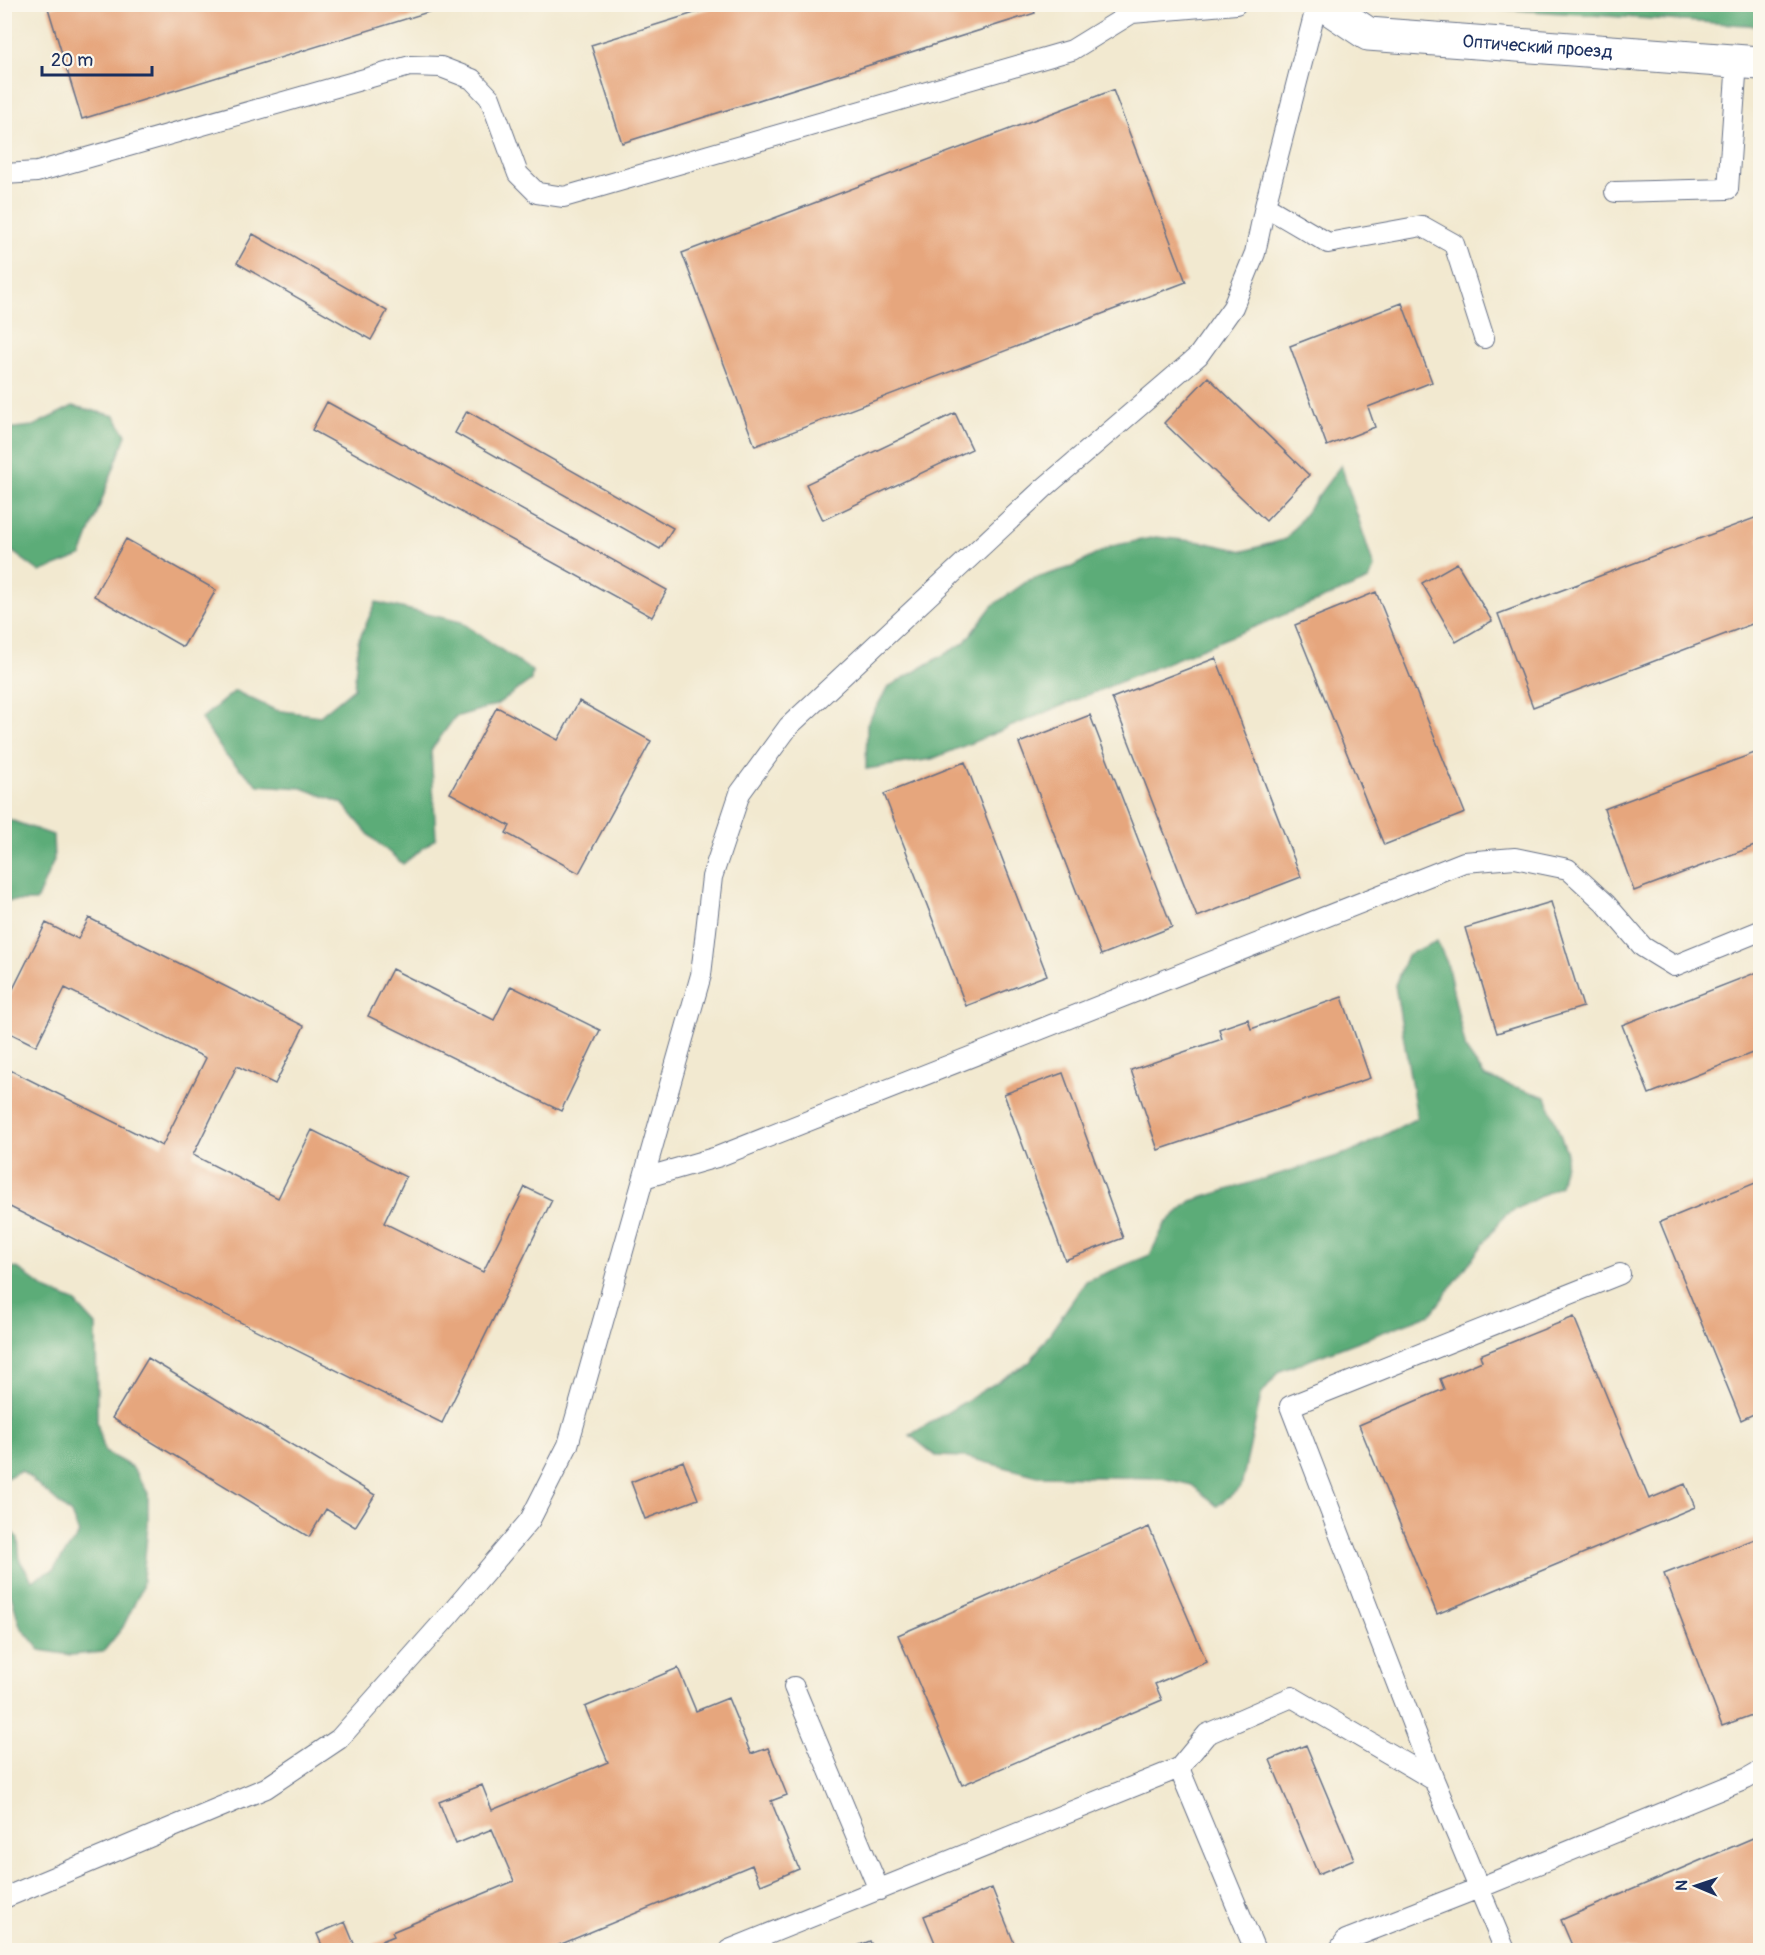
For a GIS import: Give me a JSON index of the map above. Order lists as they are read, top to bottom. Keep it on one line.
{"streets":{"street":["Оптический проезд"]},"scale_bar":"20 m","north":"left"}
